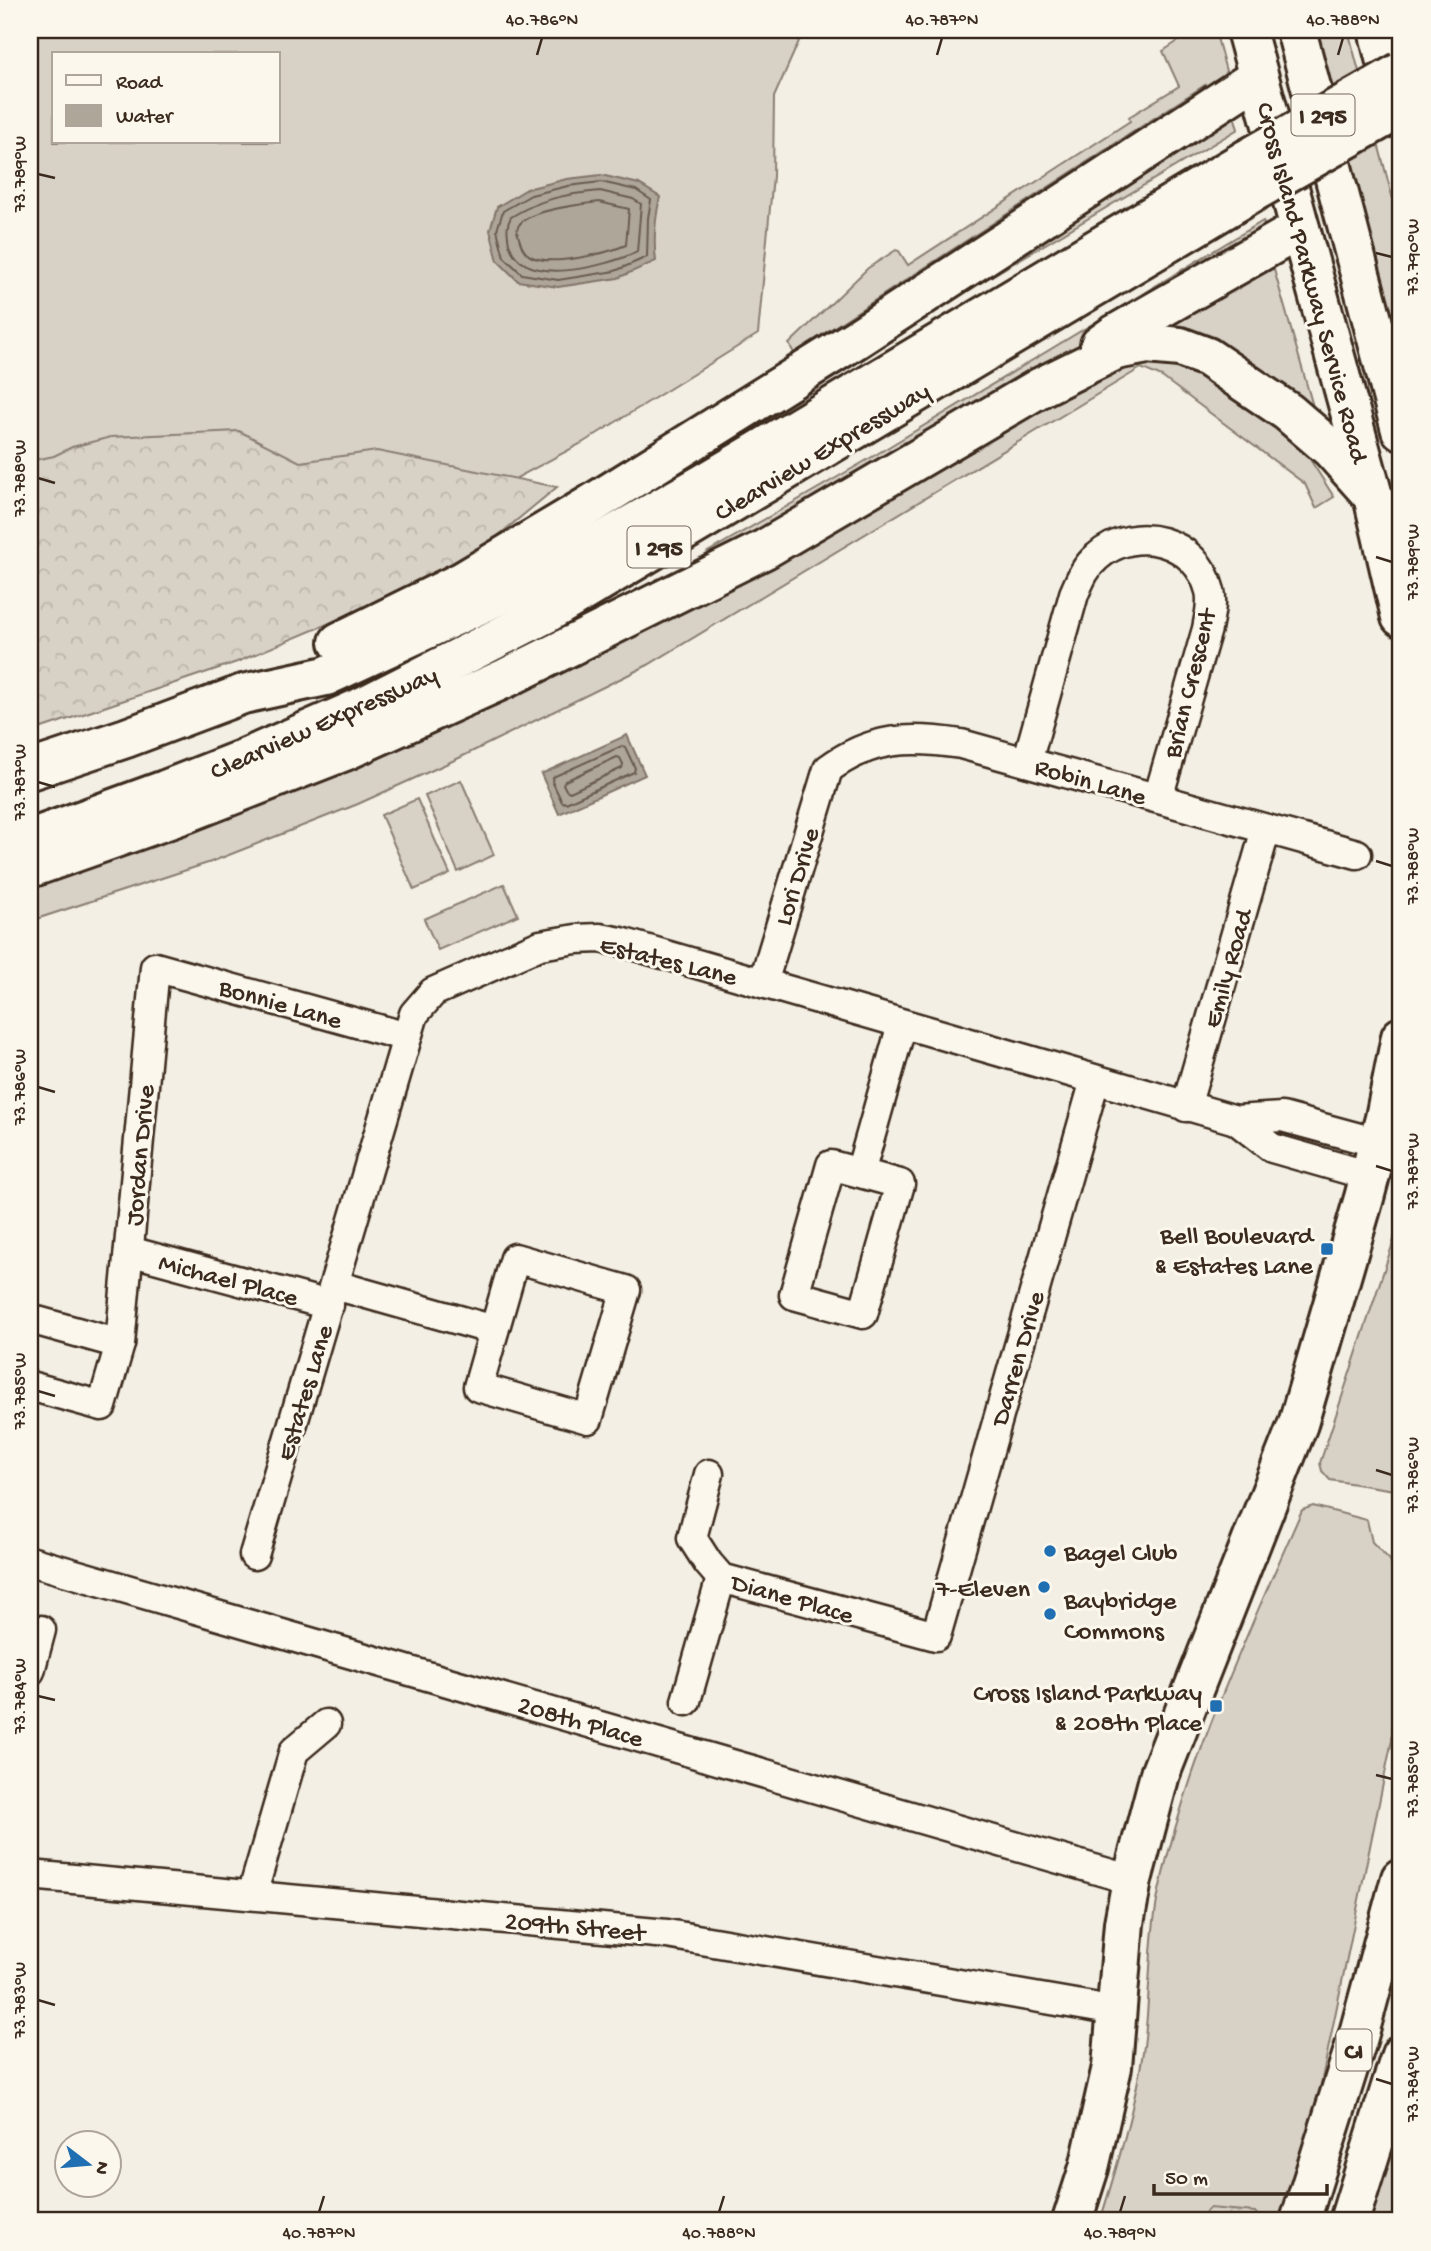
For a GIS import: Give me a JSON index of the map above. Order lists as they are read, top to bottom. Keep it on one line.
{"streets":{"main road":["I 295","Cross Island Parkway Service Road","Clearview Expressway","CI"],"street":["Brian Crescent","Robin Lane","Lori Drive","Estates Lane","Emily Road","Bonnie Lane","Jordan Drive","Michael Place","Darren Drive","Diane Place","208th Place","209th Street"]},"crossings":[["Brian Crescent","Robin Lane"],["Robin Lane","Lori Drive"],["Robin Lane","Emily Road"],["Lori Drive","Estates Lane"],["Estates Lane","Emily Road"],["Estates Lane","Bonnie Lane"],["Estates Lane","Michael Place"],["Estates Lane","Darren Drive"],["Bonnie Lane","Jordan Drive"],["Jordan Drive","Michael Place"],["Darren Drive","Diane Place"]],"places":{"transit":["Bell Boulevard & Estates Lane","Cross Island Parkway & 208th Place"],"other":["Bagel Club","7-Eleven","Baybridge Commons"]},"legend":["Road","Water"],"scale_bar":"50 m","north":"right","coordinates":["40.786°N","40.787°N","40.788°N","73.789°W","73.790°W","73.788°W","73.787°W","73.786°W","73.785°W","73.784°W","73.783°W","40.789°N"]}
